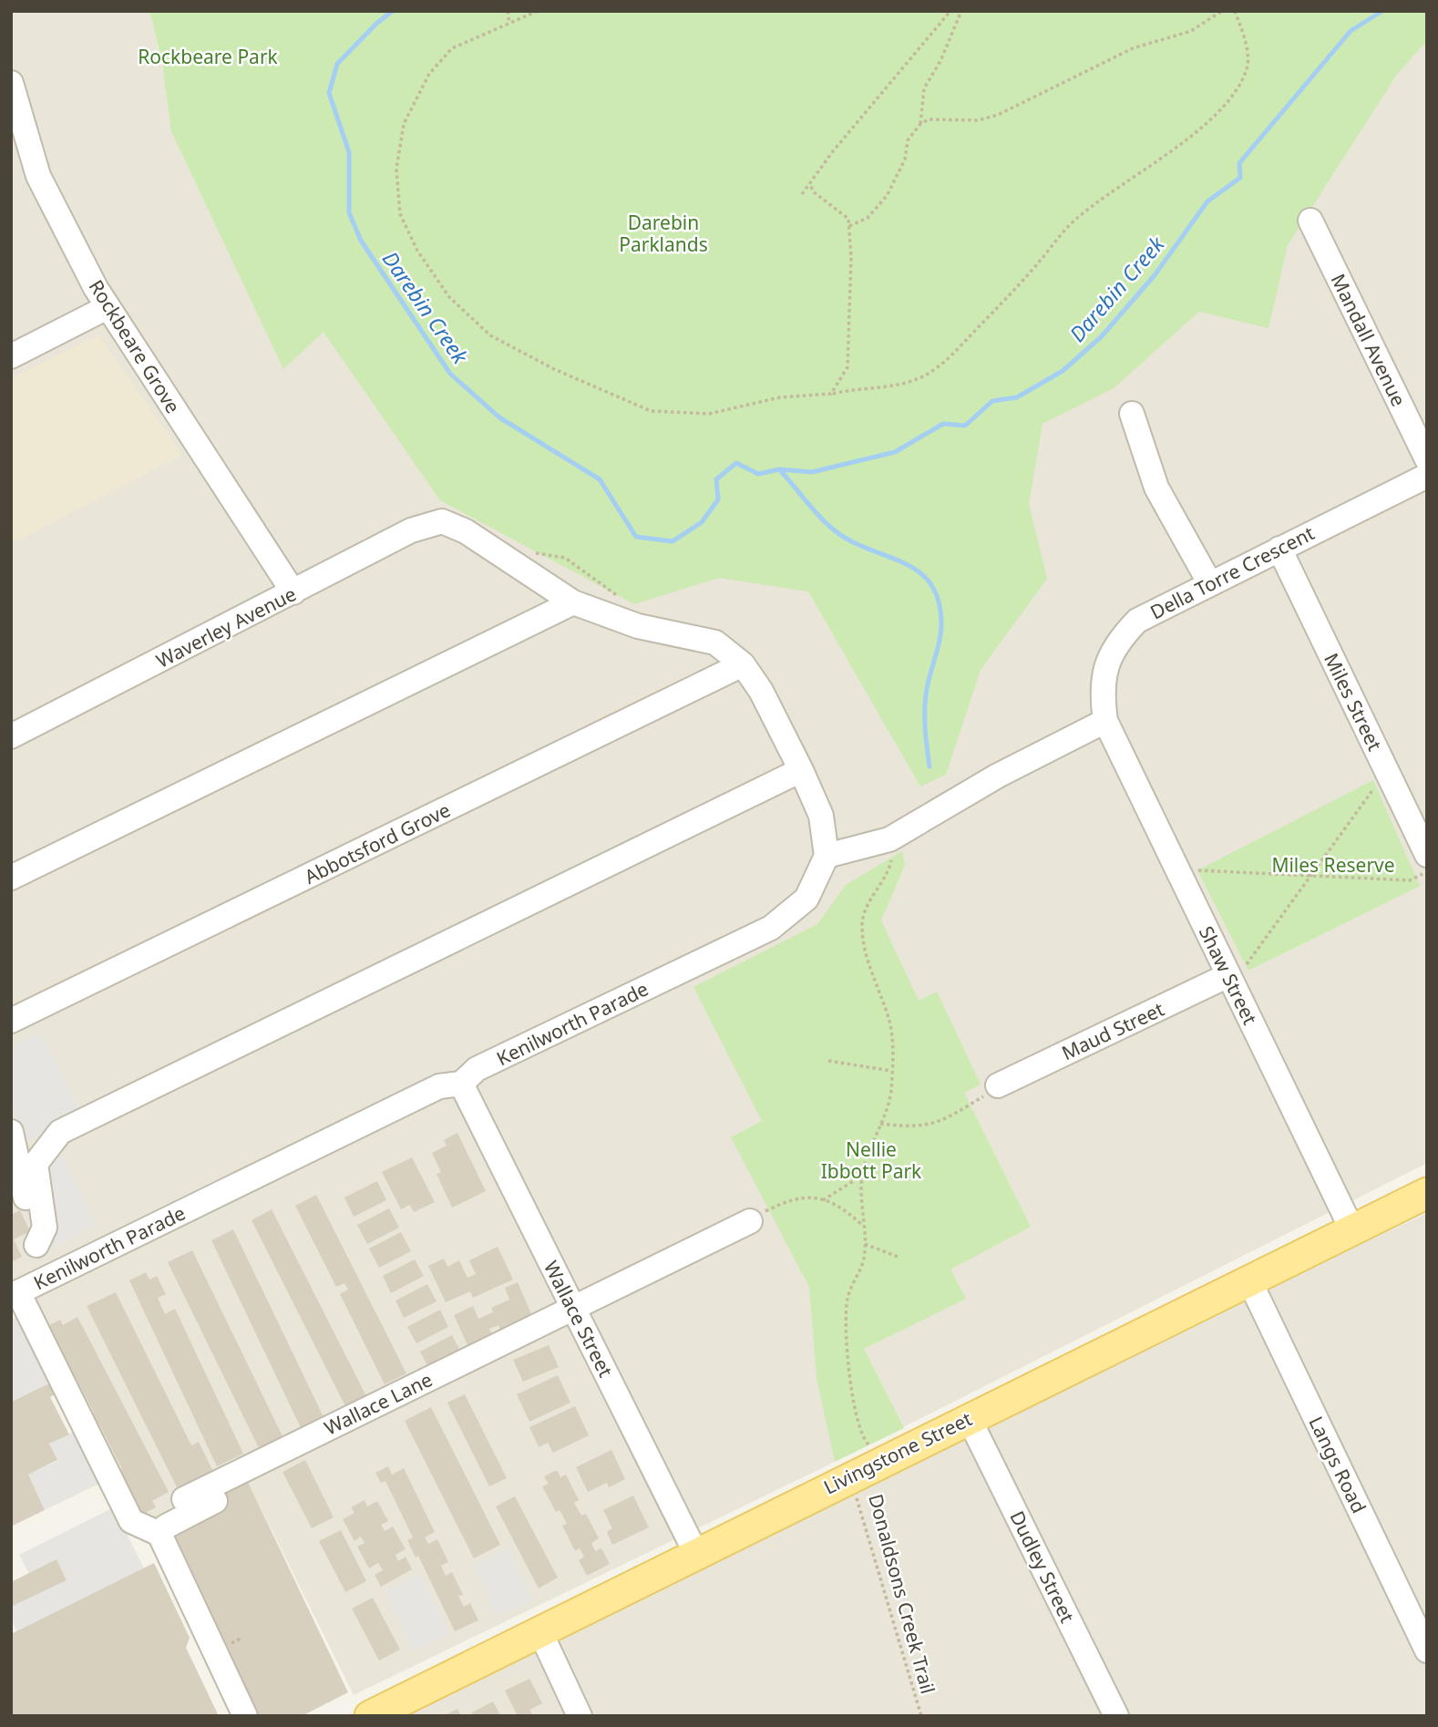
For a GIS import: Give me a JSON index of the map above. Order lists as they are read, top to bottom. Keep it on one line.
{"streets":{"main road":["Livingstone Street"],"street":["Mandall Avenue","Rockbeare Grove","Della Torre Crescent","Waverley Avenue","Miles Street","Abbotsford Grove","Shaw Street","Kenilworth Parade","Maud Street","Wallace Street","Wallace Lane","Langs Road","Dudley Street"],"path":["Donaldsons Creek Trail"]},"crossings":[["Rockbeare Grove","Waverley Avenue"],["Della Torre Crescent","Miles Street"],["Della Torre Crescent","Shaw Street"],["Shaw Street","Maud Street"],["Shaw Street","Livingstone Street"],["Kenilworth Parade","Wallace Street"],["Wallace Street","Wallace Lane"],["Wallace Street","Livingstone Street"],["Livingstone Street","Langs Road"],["Livingstone Street","Dudley Street"]],"water":["Darebin Creek"],"parks":["Rockbeare Park","Darebin Parklands","Miles Reserve","Nellie Ibbott Park"]}
